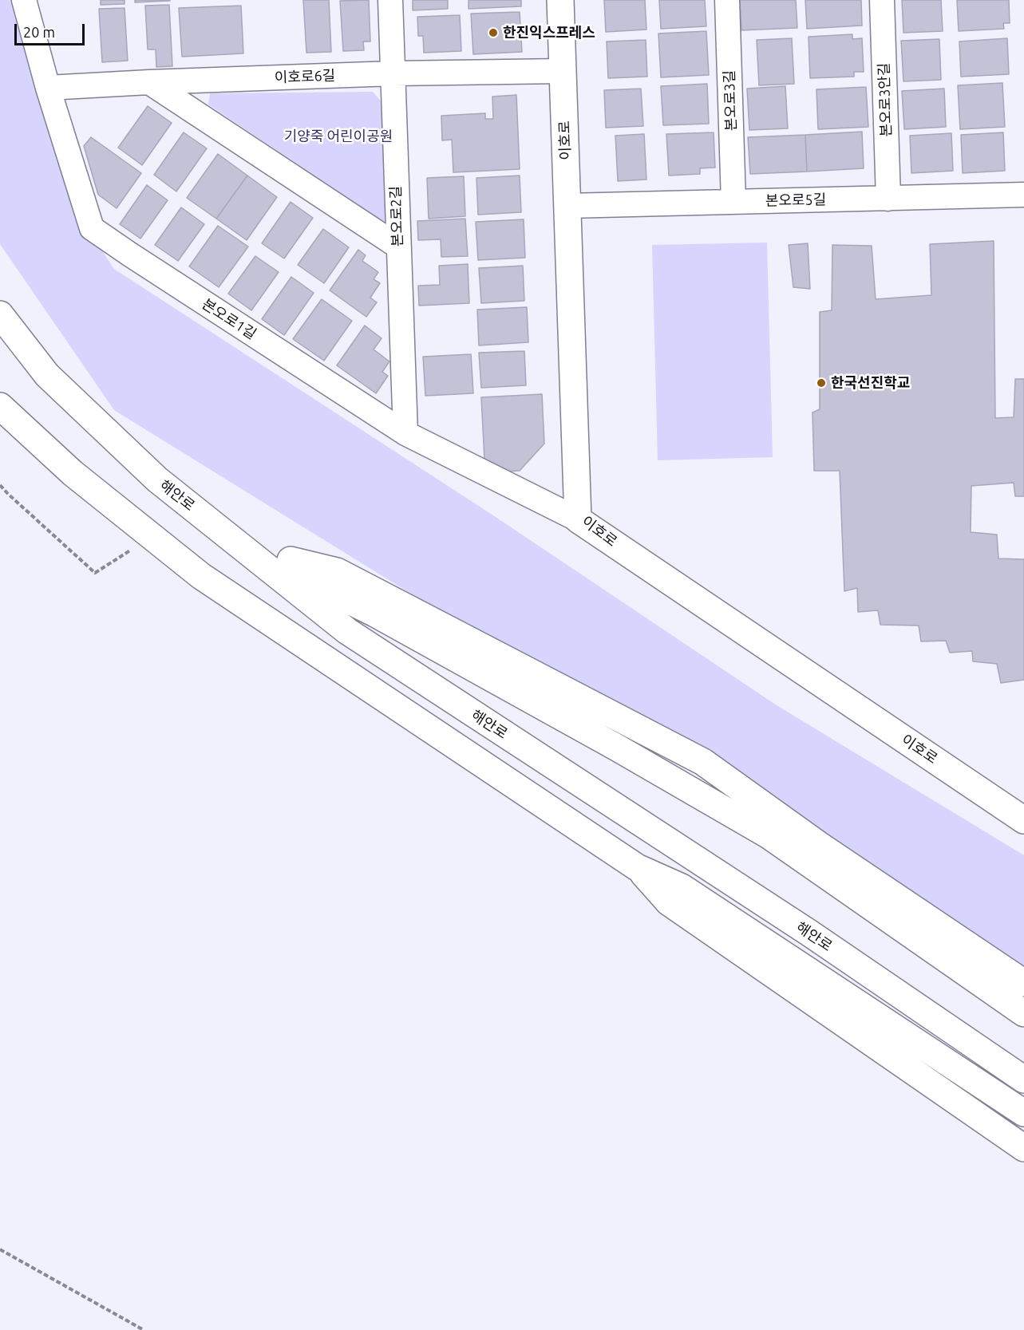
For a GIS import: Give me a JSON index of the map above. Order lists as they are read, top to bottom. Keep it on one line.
{"streets":{"main road":["이호로","해안로"],"street":["이호로6길","본오로3안길","본오로3길","본오로5길","본오로2길","본오로1길"]},"crossings":[["이호로6길","이호로"],["이호로6길","본오로2길"],["이호로6길","본오로1길"],["본오로3안길","본오로5길"],["본오로3길","본오로5길"],["이호로","본오로5길"],["이호로","본오로1길"],["본오로2길","본오로1길"]],"parks":["기양죽 어린이공원"],"places":["한진익스프레스","한국선진학교"],"scale_bar":"20 m"}
